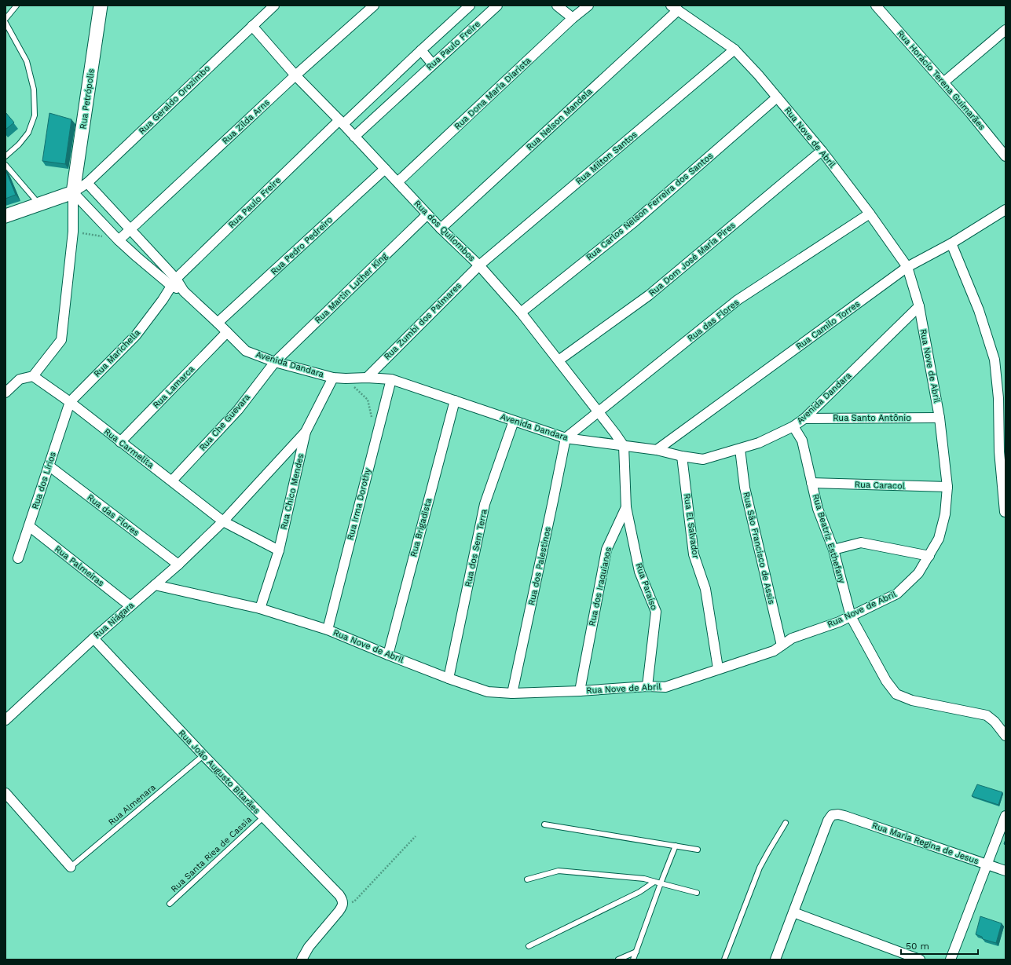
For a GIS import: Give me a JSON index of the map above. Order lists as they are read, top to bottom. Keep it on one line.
{"streets":{"street":["Rua Paulo Freire","Rua Horácio Terena Guimarães","Rua Dona Maria Diarista","Rua Petrópolis","Rua Geraldo Orozimbo","Rua Nelson Mandela","Rua Zilda Arns","Rua Nove de Abril","Rua Milton Santos","Rua Carlos Nelson Ferreira dos Santos","Rua dos Quilombos","Rua Pedro Pedreiro","Rua Dom José Maria Pires","Rua Martin Luther King","Rua das Flores","Rua Zumbi dos Palmares","Rua Camilo Torres","Rua Marichella","Avenida Dandara","Rua Lamarca","Rua Santo Antônio","Rua Che Guevara","Rua Carmelita","Rua dos Lírios","Rua Caracol","Rua Chico Mendes","Rua Irma Dorothy","Rua El Salvador","Rua Brigadista","Rua Beatriz Esthefany","Rua dos Sem Terra","Rua Sâo Francisco de Assis","Rua Palmeiras","Rua dos Palestinos","Rua dos Iraquianos","Rua Paraíso","Rua Niágara","Rua João Augusto Bitarães","Rua Maria Regina de Jesus"],"lane":["Rua Almenara","Rua Santa Riea de Cassia"]},"crossings":[["Rua Paulo Freire","Rua dos Quilombos"],["Rua Paulo Freire","Rua Marichella"],["Rua Paulo Freire","Avenida Dandara"],["Rua Dona Maria Diarista","Rua dos Quilombos"],["Rua Petrópolis","Rua Geraldo Orozimbo"],["Rua Petrópolis","Avenida Dandara"],["Rua Geraldo Orozimbo","Rua dos Quilombos"],["Rua Geraldo Orozimbo","Avenida Dandara"],["Rua Nelson Mandela","Rua Nove de Abril"],["Rua Nelson Mandela","Rua dos Quilombos"],["Rua Zilda Arns","Rua dos Quilombos"],["Rua Zilda Arns","Avenida Dandara"],["Rua Nove de Abril","Rua Milton Santos"],["Rua Nove de Abril","Rua Carlos Nelson Ferreira dos Santos"],["Rua Nove de Abril","Rua Dom José Maria Pires"],["Rua Nove de Abril","Rua das Flores"],["Rua Nove de Abril","Rua Camilo Torres"],["Rua Nove de Abril","Avenida Dandara"],["Rua Nove de Abril","Rua Santo Antônio"],["Rua Nove de Abril","Rua Caracol"],["Rua Nove de Abril","Rua Chico Mendes"],["Rua Nove de Abril","Rua Irma Dorothy"],["Rua Nove de Abril","Rua El Salvador"],["Rua Nove de Abril","Rua Brigadista"],["Rua Nove de Abril","Rua Beatriz Esthefany"],["Rua Nove de Abril","Rua dos Sem Terra"],["Rua Nove de Abril","Rua Sâo Francisco de Assis"],["Rua Nove de Abril","Rua dos Palestinos"],["Rua Nove de Abril","Rua dos Iraquianos"],["Rua Nove de Abril","Rua Paraíso"],["Rua Nove de Abril","Rua Niágara"],["Rua Milton Santos","Rua dos Quilombos"],["Rua Milton Santos","Rua Zumbi dos Palmares"],["Rua Carlos Nelson Ferreira dos Santos","Rua dos Quilombos"],["Rua dos Quilombos","Rua Pedro Pedreiro"],["Rua dos Quilombos","Rua Dom José Maria Pires"],["Rua dos Quilombos","Rua Martin Luther King"],["Rua dos Quilombos","Rua das Flores"],["Rua dos Quilombos","Rua Zumbi dos Palmares"],["Rua dos Quilombos","Avenida Dandara"],["Rua dos Quilombos","Rua dos Iraquianos"],["Rua Pedro Pedreiro","Avenida Dandara"],["Rua Martin Luther King","Avenida Dandara"],["Rua Martin Luther King","Rua Che Guevara"],["Rua das Flores","Avenida Dandara"],["Rua das Flores","Rua dos Lírios"],["Rua das Flores","Rua dos Palestinos"],["Rua das Flores","Rua Niágara"],["Rua Zumbi dos Palmares","Avenida Dandara"],["Rua Camilo Torres","Avenida Dandara"],["Rua Marichella","Avenida Dandara"],["Rua Marichella","Rua Carmelita"],["Rua Marichella","Rua dos Lírios"],["Avenida Dandara","Rua Lamarca"],["Avenida Dandara","Rua Santo Antônio"],["Avenida Dandara","Rua Che Guevara"],["Avenida Dandara","Rua Chico Mendes"],["Avenida Dandara","Rua Irma Dorothy"],["Avenida Dandara","Rua El Salvador"],["Avenida Dandara","Rua Brigadista"],["Avenida Dandara","Rua Beatriz Esthefany"],["Avenida Dandara","Rua dos Sem Terra"],["Avenida Dandara","Rua Sâo Francisco de Assis"],["Avenida Dandara","Rua dos Palestinos"],["Avenida Dandara","Rua dos Iraquianos"],["Rua Lamarca","Rua Carmelita"],["Rua Che Guevara","Rua Carmelita"],["Rua Carmelita","Rua dos Lírios"],["Rua Carmelita","Rua Chico Mendes"],["Rua Carmelita","Rua Niágara"],["Rua dos Lírios","Rua Palmeiras"],["Rua Caracol","Rua Beatriz Esthefany"],["Rua Palmeiras","Rua Niágara"],["Rua dos Iraquianos","Rua Paraíso"],["Rua Niágara","Rua João Augusto Bitarães"],["Rua João Augusto Bitarães","Rua Almenara"],["Rua João Augusto Bitarães","Rua Santa Riea de Cassia"]],"scale_bar":"50 m"}
